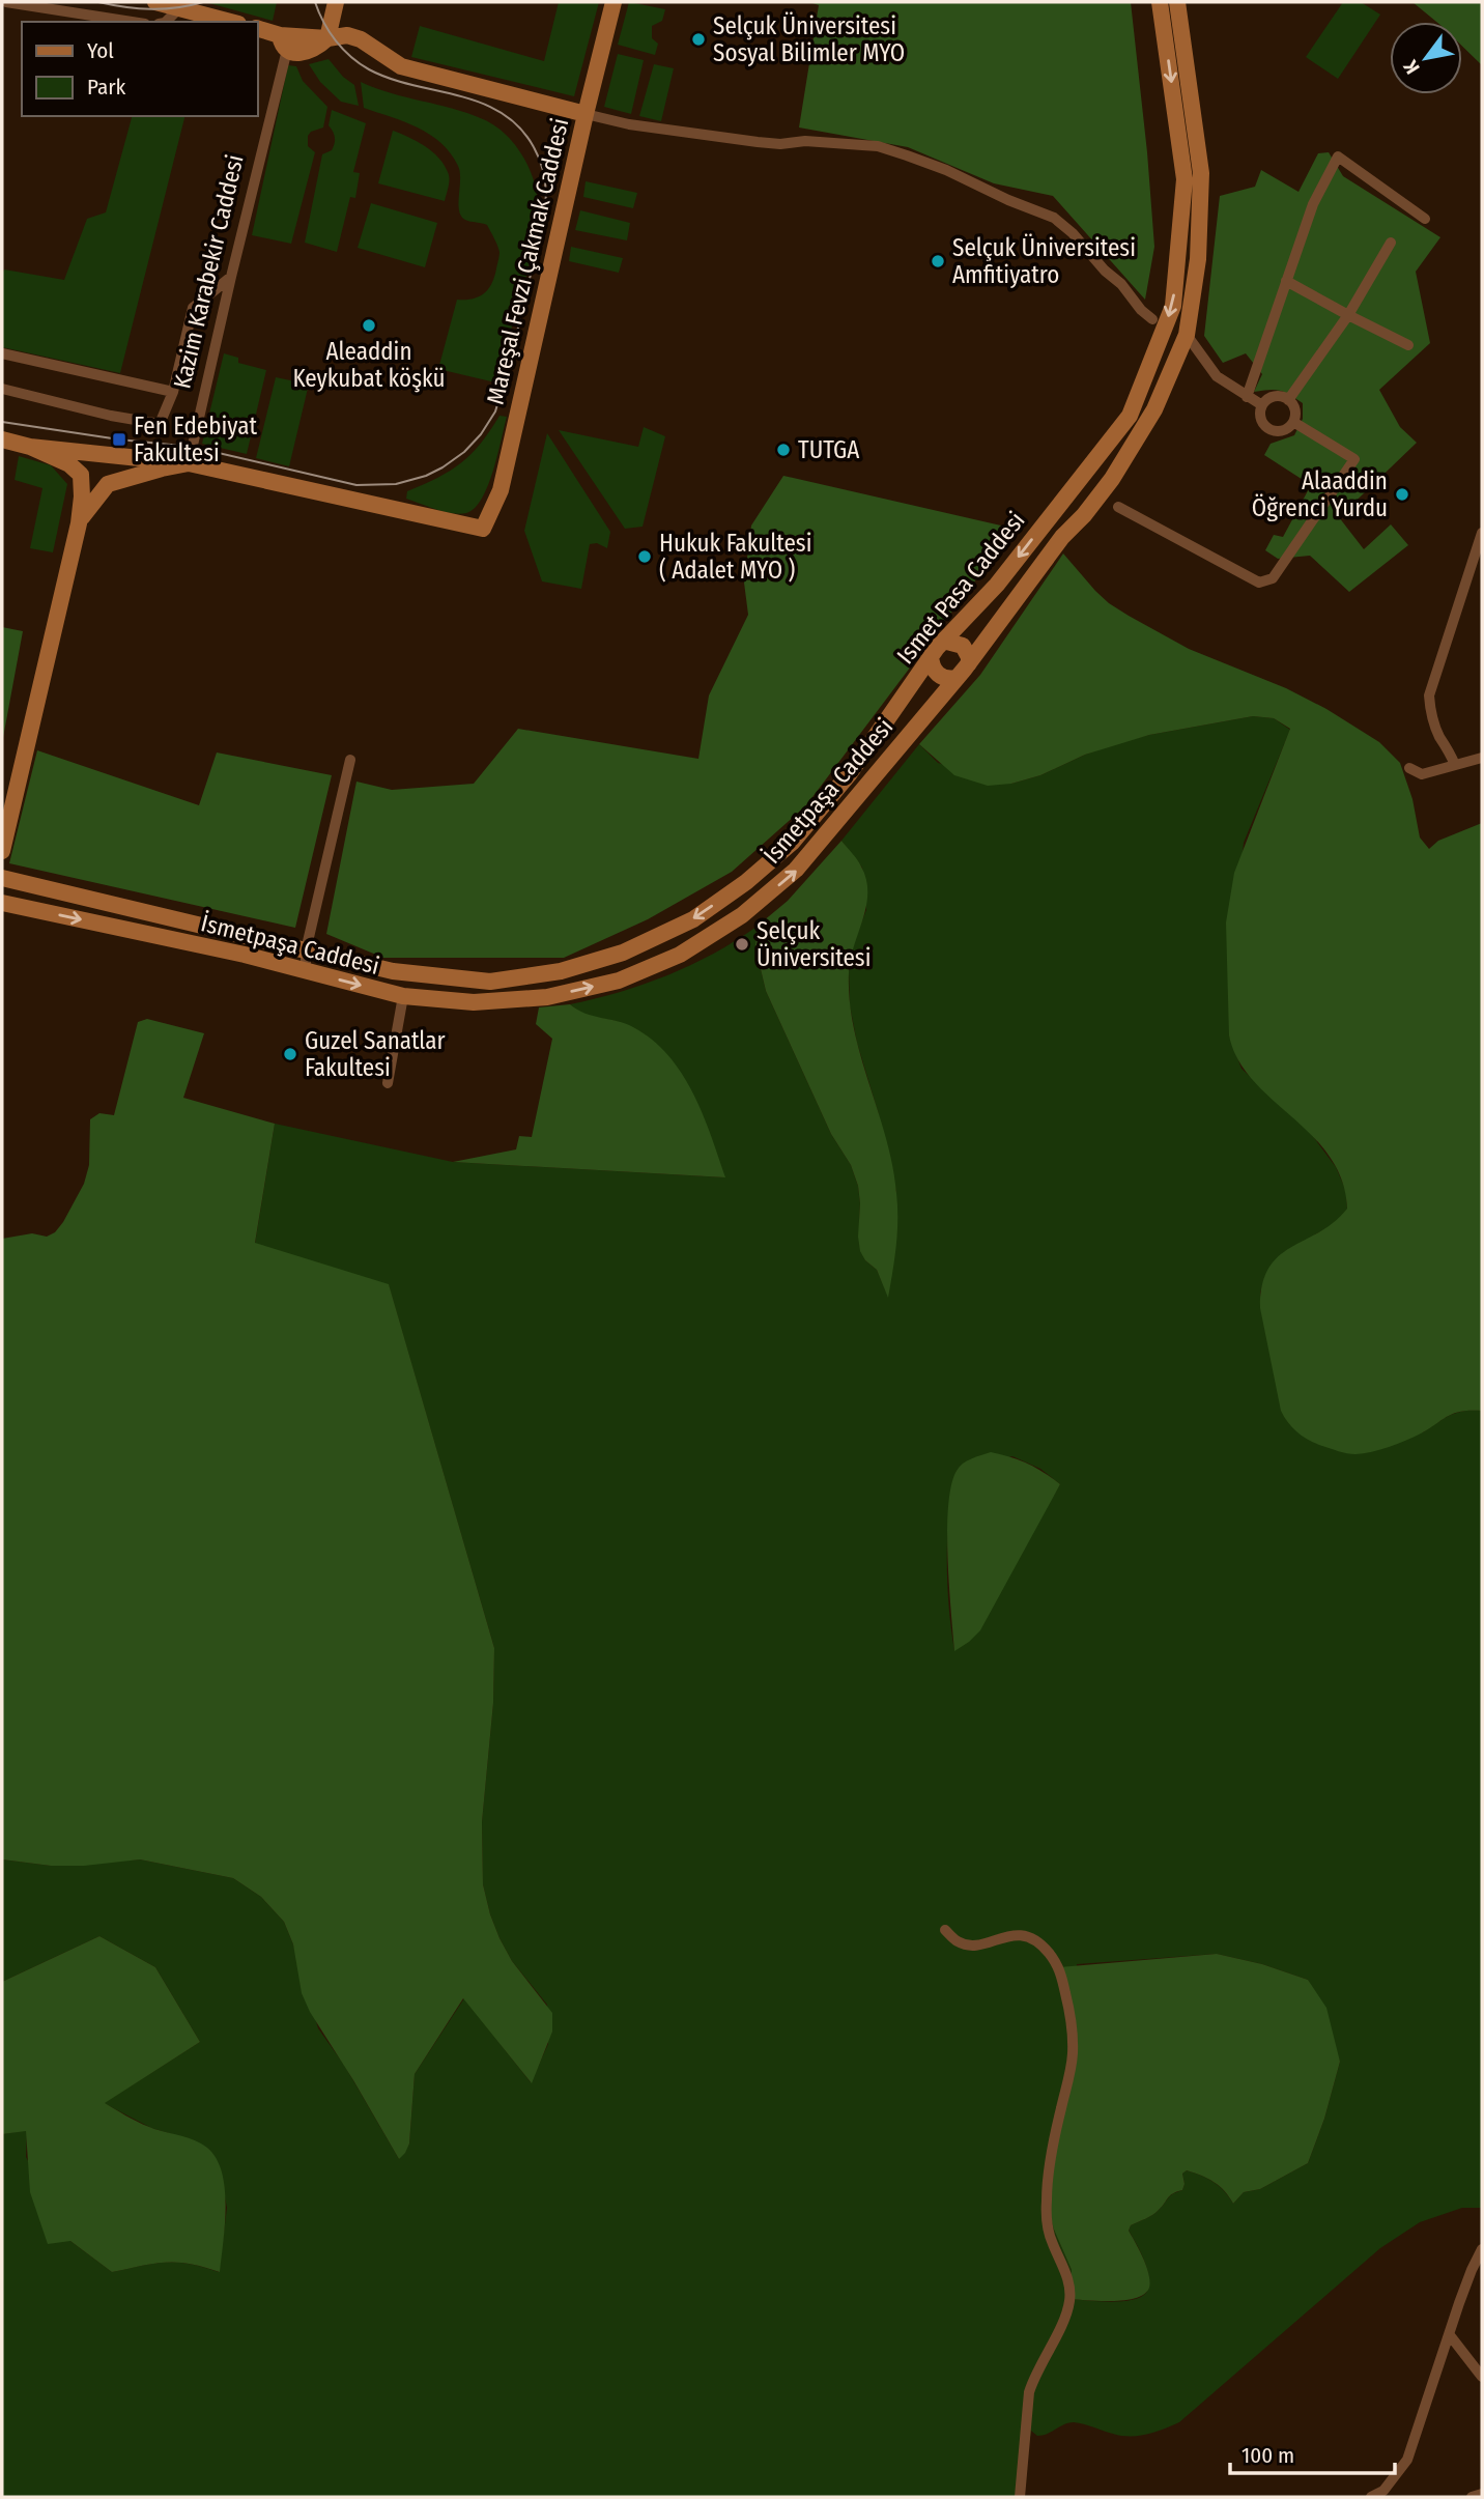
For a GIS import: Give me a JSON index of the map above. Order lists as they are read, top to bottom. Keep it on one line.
{"streets":{"main road":["Mareşal Fevzi Çakmak Caddesi","Ismet Pasa Caddesi","İsmetpaşa Caddesi"],"street":["Kazim Karabekir Caddesi"]},"crossings":[["Mareşal Fevzi Çakmak Caddesi","Kazim Karabekir Caddesi"],["Ismet Pasa Caddesi","İsmetpaşa Caddesi"]],"one_way":["Ismet Pasa Caddesi","İsmetpaşa Caddesi"],"places":{"other":["Selçuk Üniversitesi Sosyal Bilimler MYO","Selçuk Üniversitesi Amfitiyatro","Aleaddin Keykubat köşkü","TUTGA","Alaaddin Öğrenci Yurdu","Hukuk Fakultesi ( Adalet MYO )","Selçuk Üniversitesi","Guzel Sanatlar Fakultesi"],"transit":["Fen Edebiyat Fakultesi"]},"legend":["Yol","Park"],"scale_bar":"100 m","north":"bottom left"}
